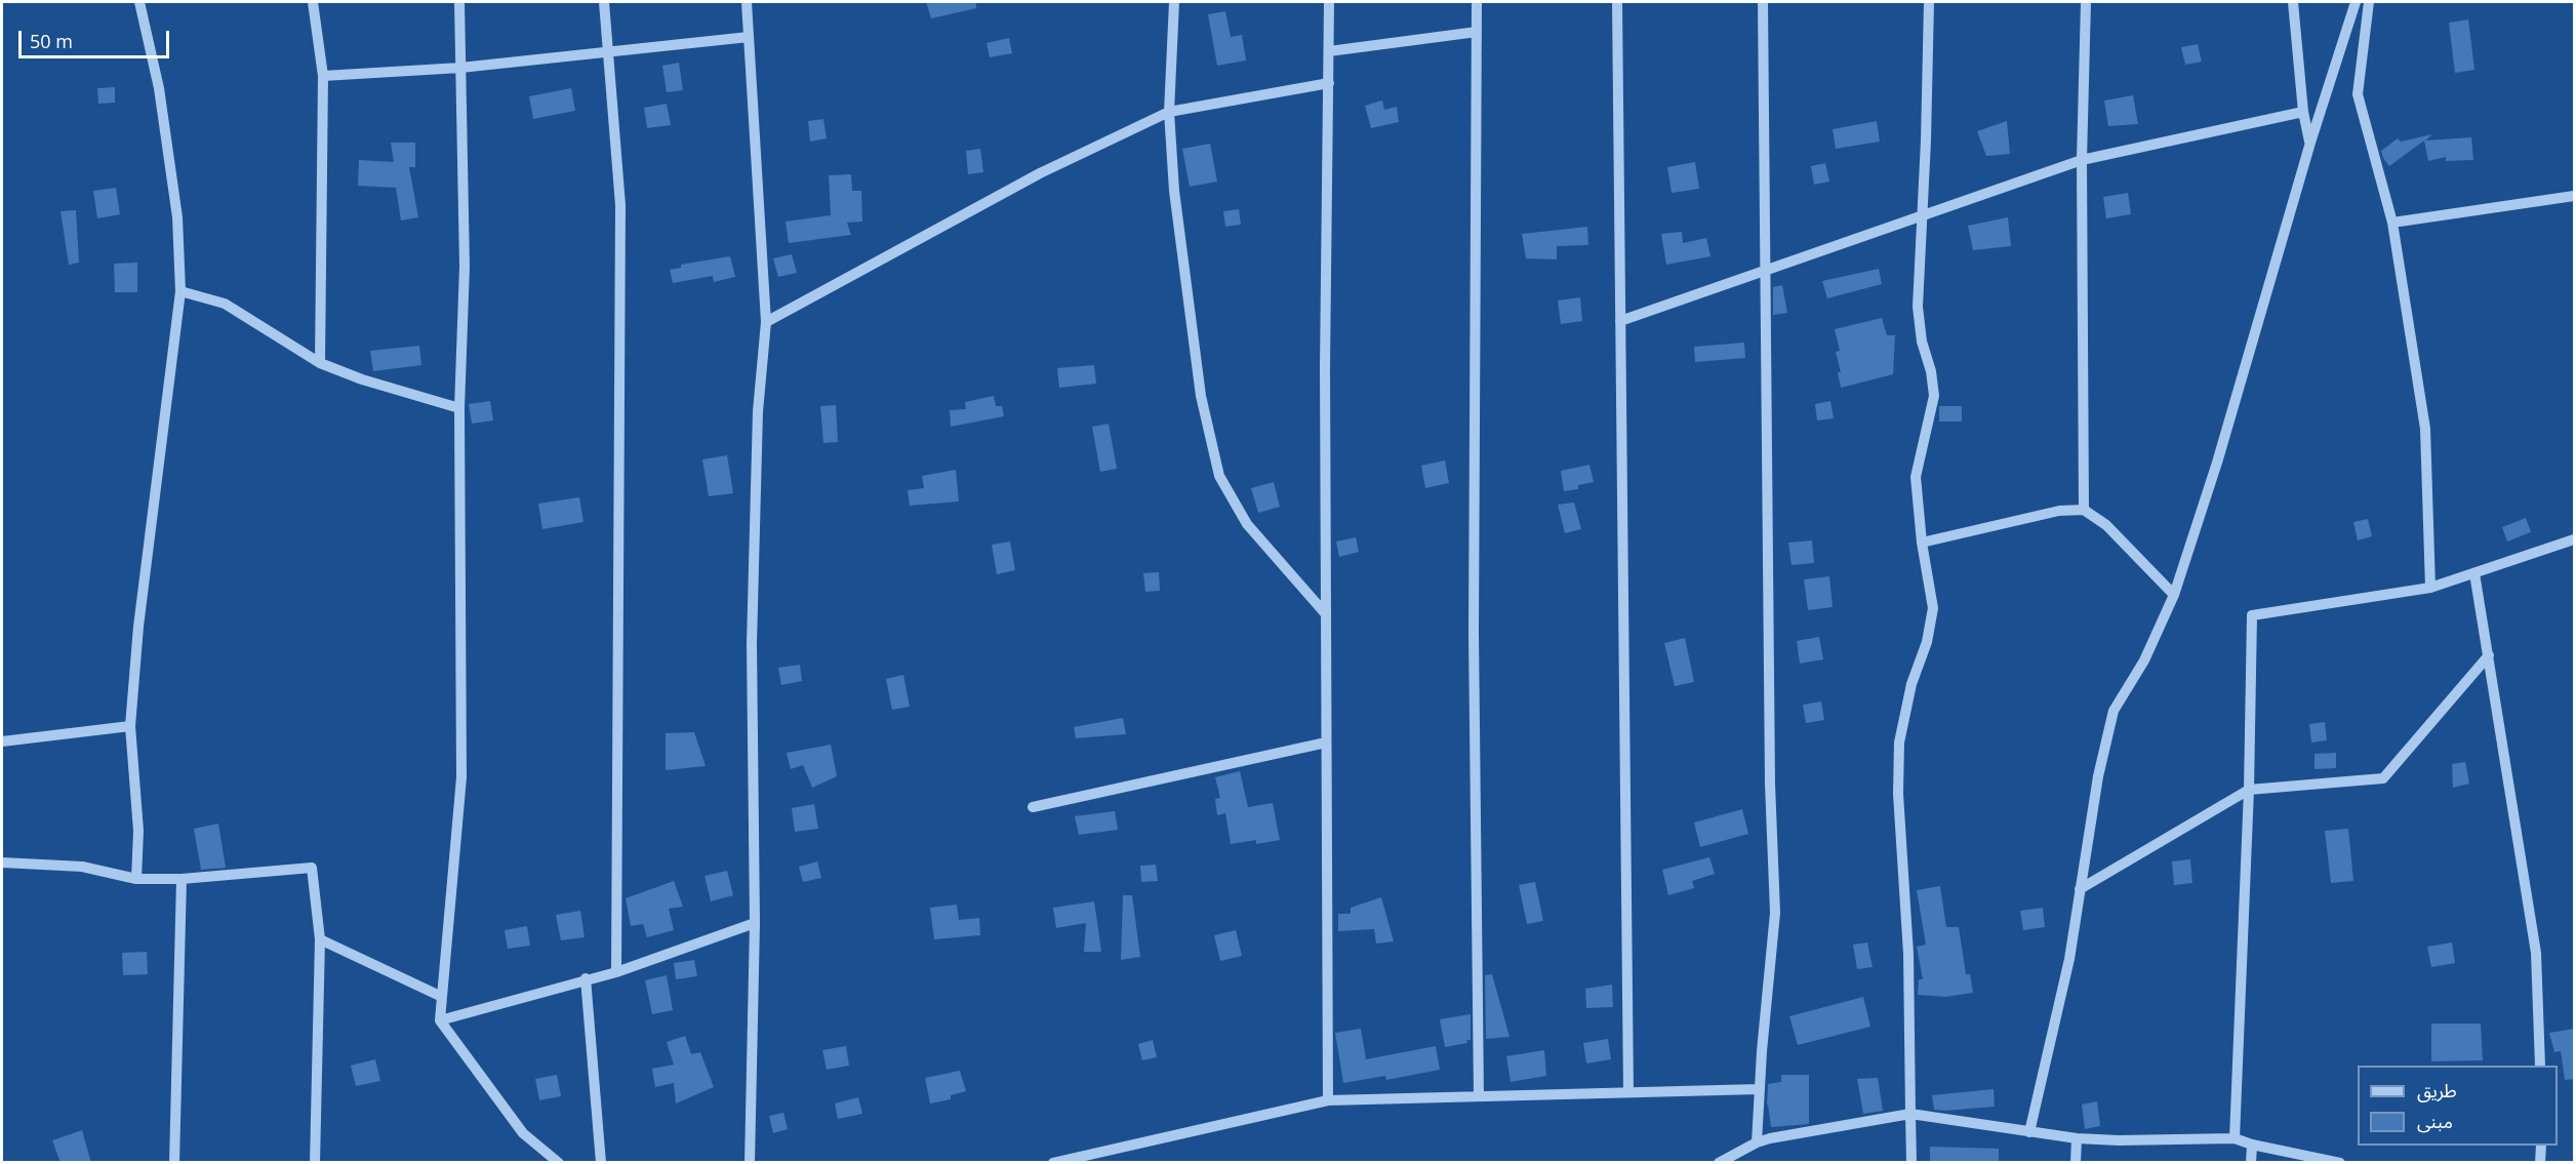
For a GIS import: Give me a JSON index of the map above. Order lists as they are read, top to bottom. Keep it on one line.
{"legend":["طريق","مبنى"],"scale_bar":"50 m"}
